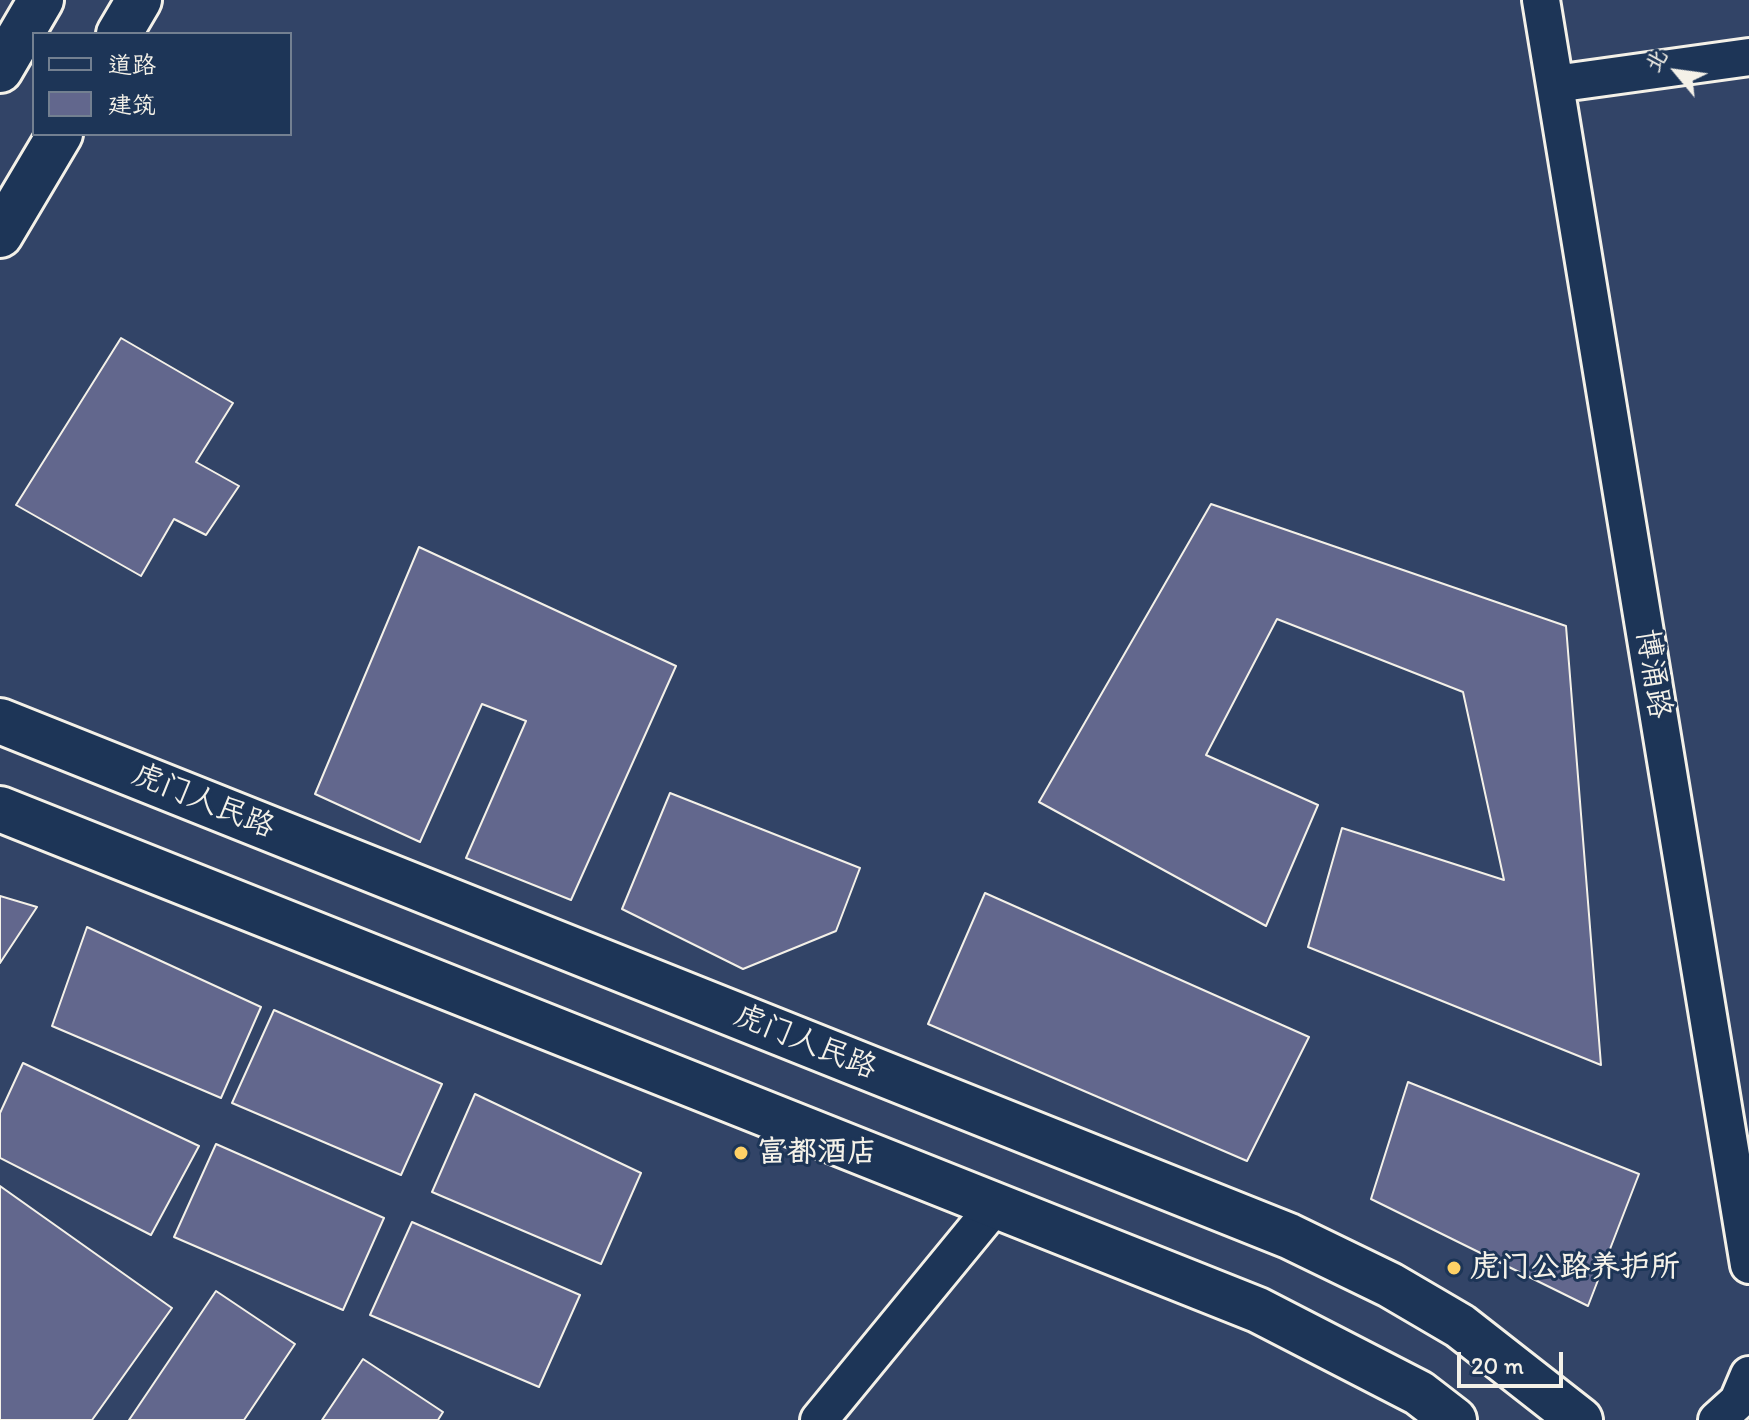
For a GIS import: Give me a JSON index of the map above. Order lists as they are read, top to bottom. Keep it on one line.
{"streets":{"main road":["虎门人民路"],"street":["博涌路"]},"places":["富都酒店","虎门公路养护所"],"legend":["道路","建筑"],"scale_bar":"20 m","north":"top left"}
